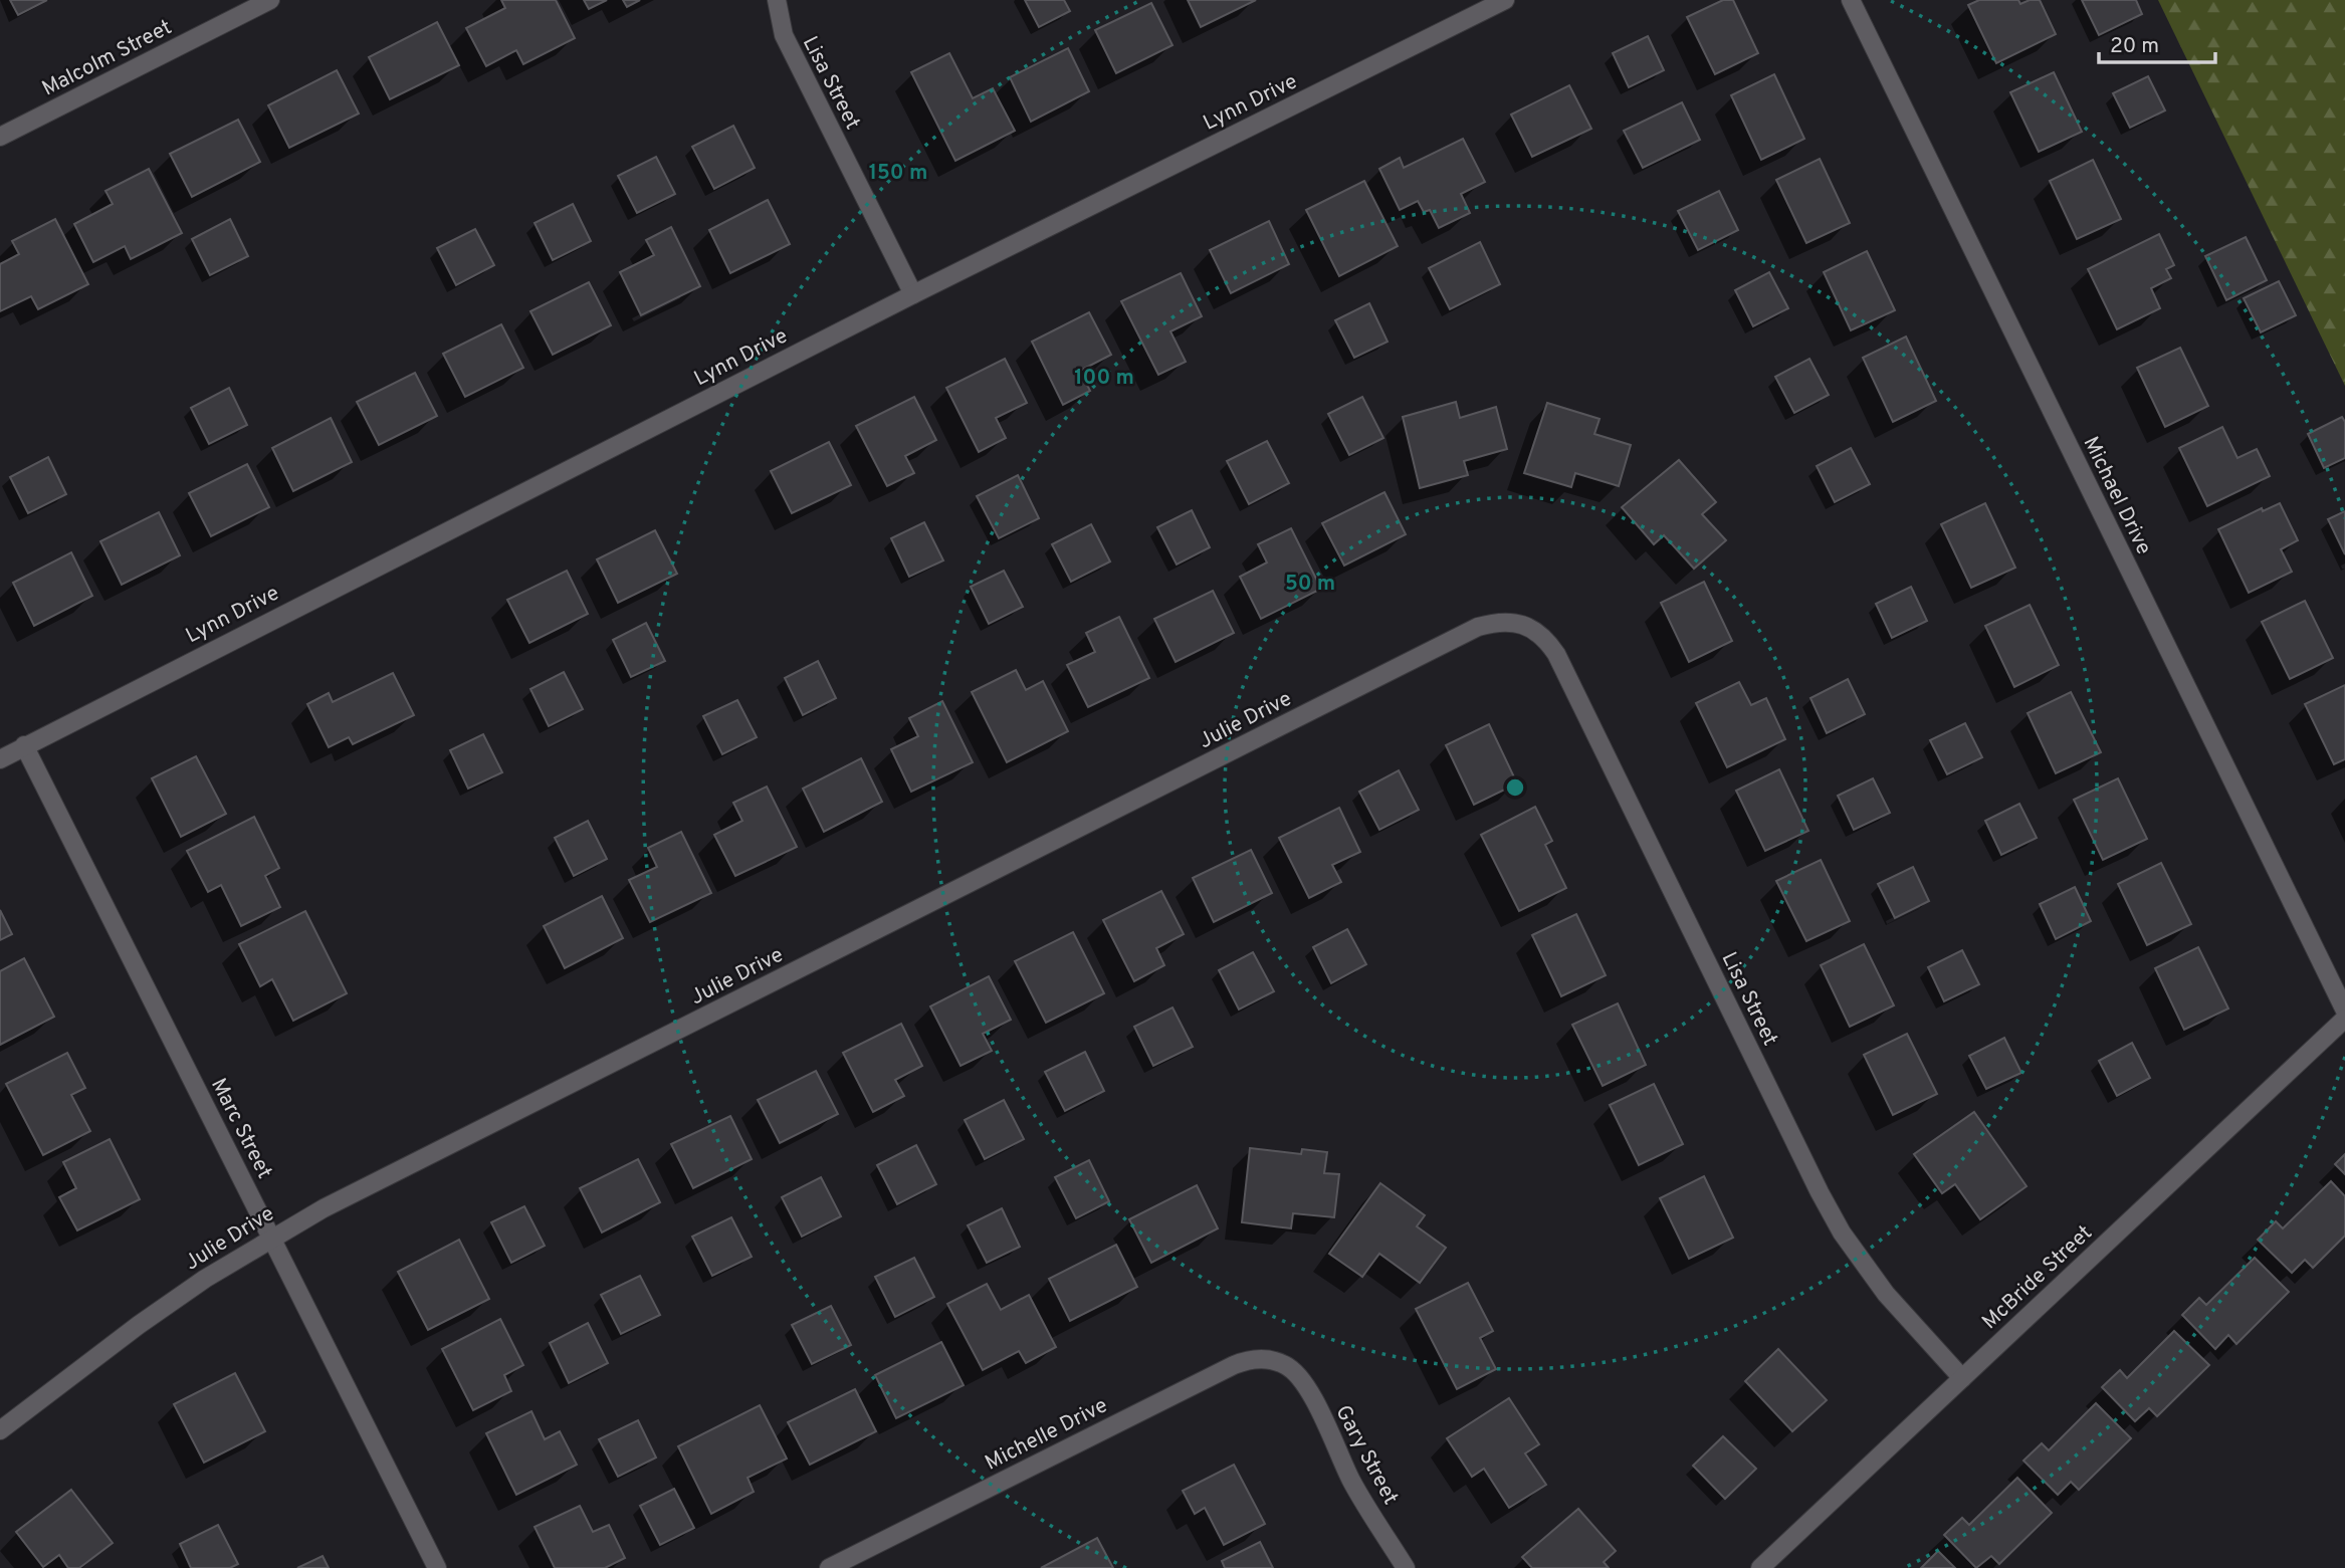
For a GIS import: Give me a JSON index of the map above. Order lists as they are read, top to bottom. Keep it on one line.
{"streets":{"street":["Malcolm Street","Lisa Street","Lynn Drive","Michael Drive","Julie Drive","Marc Street","McBride Street","Michelle Drive","Gary Street"]},"crossings":[["Lisa Street","Lynn Drive"],["Lisa Street","Julie Drive"],["Lisa Street","McBride Street"],["Lynn Drive","Marc Street"],["Julie Drive","Marc Street"],["Michelle Drive","Gary Street"]],"scale_bar":"20 m","rings":["150 m","100 m","50 m"]}
